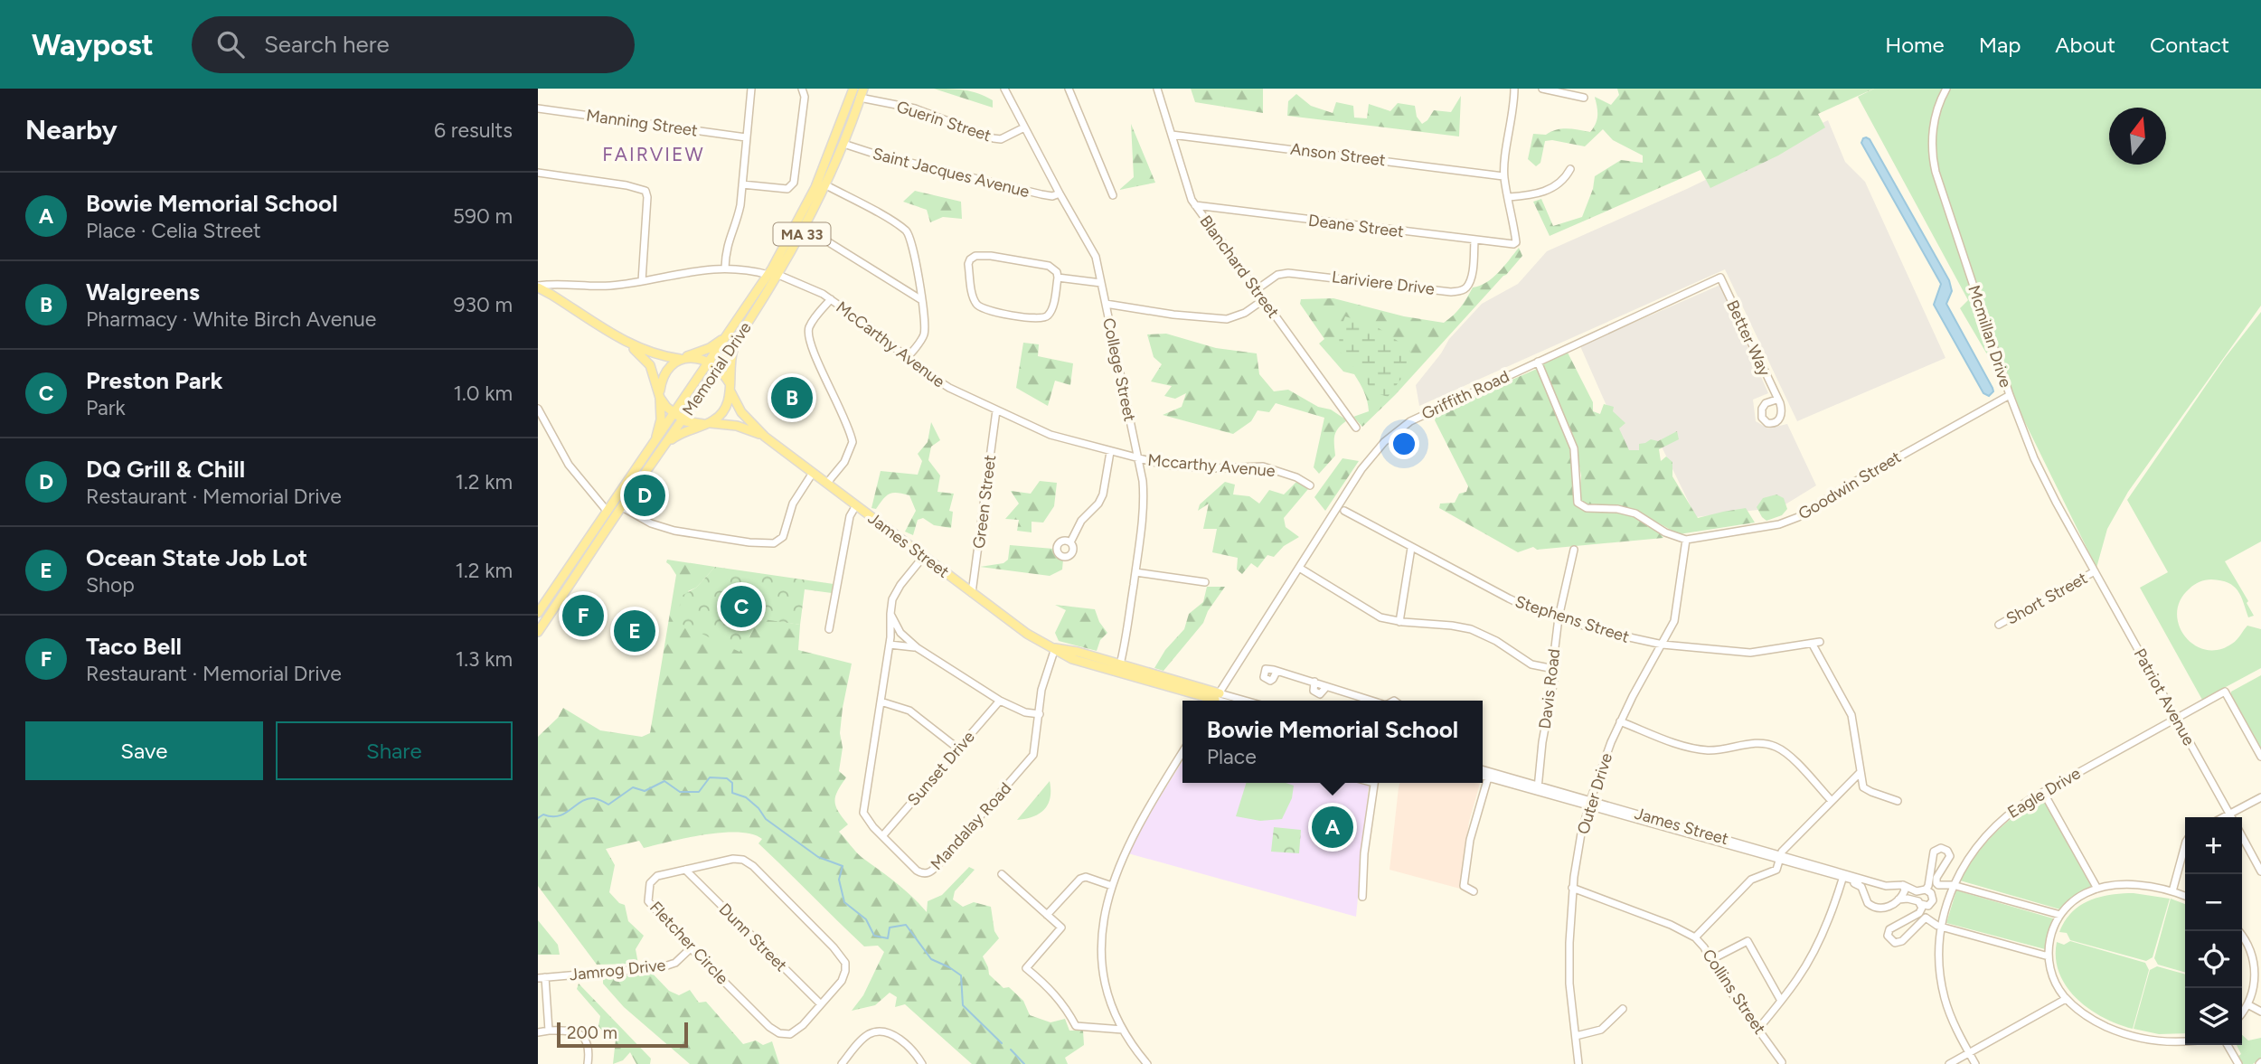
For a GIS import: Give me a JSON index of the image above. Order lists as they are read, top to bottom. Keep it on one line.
{"streets":{"main road":["MA 33","Memorial Drive","James Street"],"street":["Guerin Street","Manning Street","Anson Street","Saint Jacques Avenue","Deane Street","Blanchard Street","Lariviere Drive","Mcmillan Drive","Better Way","McCarthy Avenue","College Street","Griffith Road","Mccarthy Avenue","Goodwin Street","Green Street","Short Street","Stephens Street","Davis Road","Patriot Avenue","Sunset Drive","Eagle Drive","Outer Drive","Mandalay Road","Dunn Street","Fletcher Circle","Jamrog Drive","Collins Street"]},"crossings":[["Guerin Street","Memorial Drive"],["Guerin Street","College Street"],["Anson Street","Blanchard Street"],["Saint Jacques Avenue","Memorial Drive"],["Saint Jacques Avenue","College Street"],["Deane Street","Blanchard Street"],["Deane Street","Lariviere Drive"],["Blanchard Street","Lariviere Drive"],["Mcmillan Drive","Goodwin Street"],["Mcmillan Drive","Short Street"],["Mcmillan Drive","Patriot Avenue"],["Better Way","Griffith Road"],["McCarthy Avenue","Memorial Drive"],["McCarthy Avenue","Mccarthy Avenue"],["McCarthy Avenue","Green Street"],["Memorial Drive","James Street"],["College Street","Mccarthy Avenue"],["College Street","James Street"],["Griffith Road","James Street"],["Goodwin Street","Outer Drive"],["Green Street","James Street"],["James Street","Davis Road"],["James Street","Outer Drive"],["James Street","Mandalay Road"],["Short Street","Patriot Avenue"],["Stephens Street","Davis Road"],["Stephens Street","Outer Drive"],["Patriot Avenue","Eagle Drive"],["Sunset Drive","Mandalay Road"],["Outer Drive","Collins Street"],["Dunn Street","Fletcher Circle"],["Fletcher Circle","Jamrog Drive"]],"districts":["FAIRVIEW"],"scale_bar":"200 m","north":"top","page":{"header":"Waypost","search":"Search here","nav":["Home","Map","About","Contact"],"heading":["Nearby","6 results"],"list":[{"mark":"A","name":"Bowie Memorial School","note":"Place · Celia Street","value":"590 m"},{"mark":"B","name":"Walgreens","note":"Pharmacy · White Birch Avenue","value":"930 m"},{"mark":"C","name":"Preston Park","note":"Park","value":"1.0 km"},{"mark":"D","name":"DQ Grill & Chill","note":"Restaurant · Memorial Drive","value":"1.2 km"},{"mark":"E","name":"Ocean State Job Lot","note":"Shop","value":"1.2 km"},{"mark":"F","name":"Taco Bell","note":"Restaurant · Memorial Drive","value":"1.3 km"}],"pins":["B","D","C","F","E","A"],"popup":["Bowie Memorial School","Place"],"buttons":["Save","Share"],"map_buttons":["+","−"],"scale":"200 m"}}
